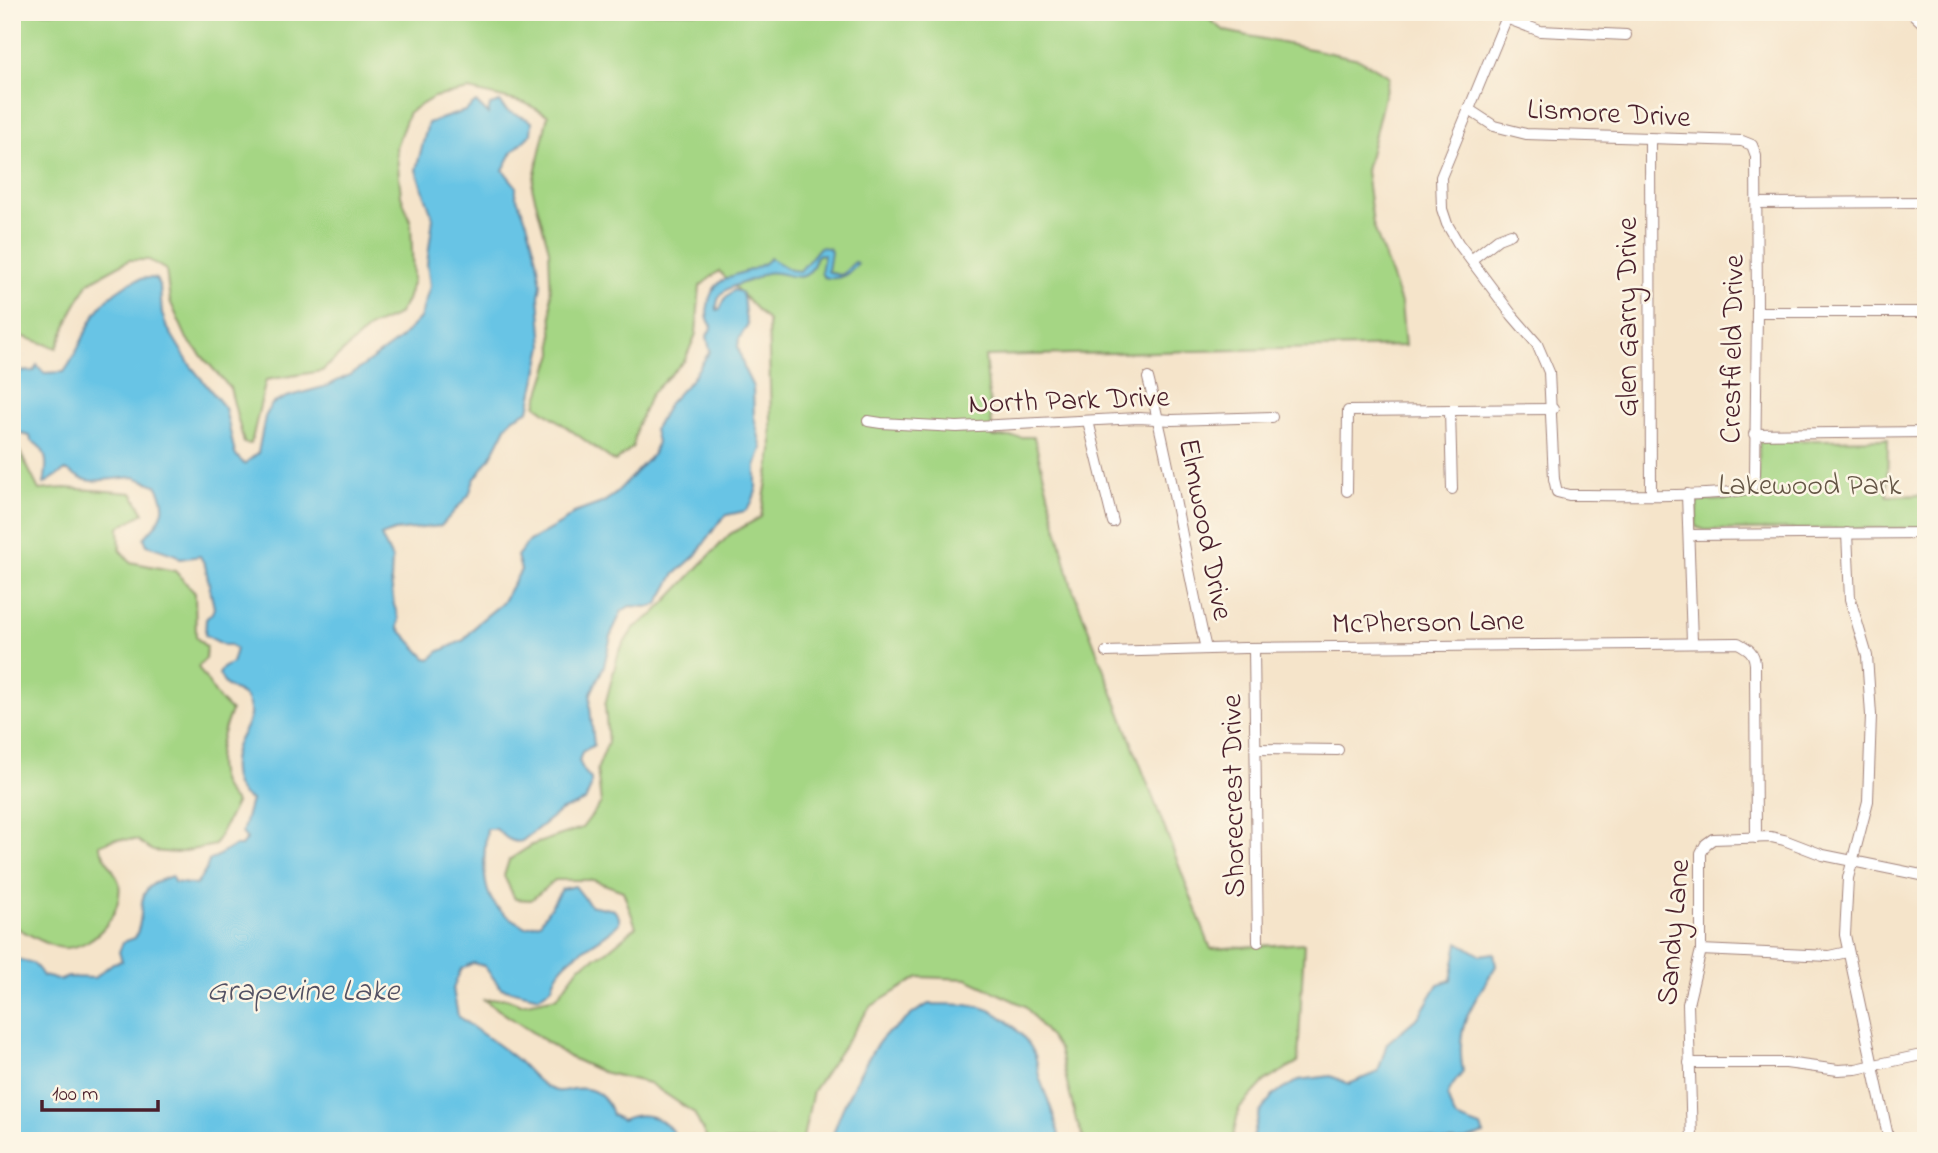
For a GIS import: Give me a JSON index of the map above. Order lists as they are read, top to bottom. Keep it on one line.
{"streets":{"street":["Lismore Drive","Glen Garry Drive","Crestfield Drive","North Park Drive","Elmwood Drive","McPherson Lane","Shorecrest Drive","Sandy Lane"]},"crossings":[["Lismore Drive","Glen Garry Drive"],["Lismore Drive","Crestfield Drive"],["North Park Drive","Elmwood Drive"],["Elmwood Drive","McPherson Lane"],["McPherson Lane","Shorecrest Drive"],["McPherson Lane","Sandy Lane"]],"water":["Grapevine Lake"],"parks":["Lakewood Park"],"scale_bar":"100 m"}
